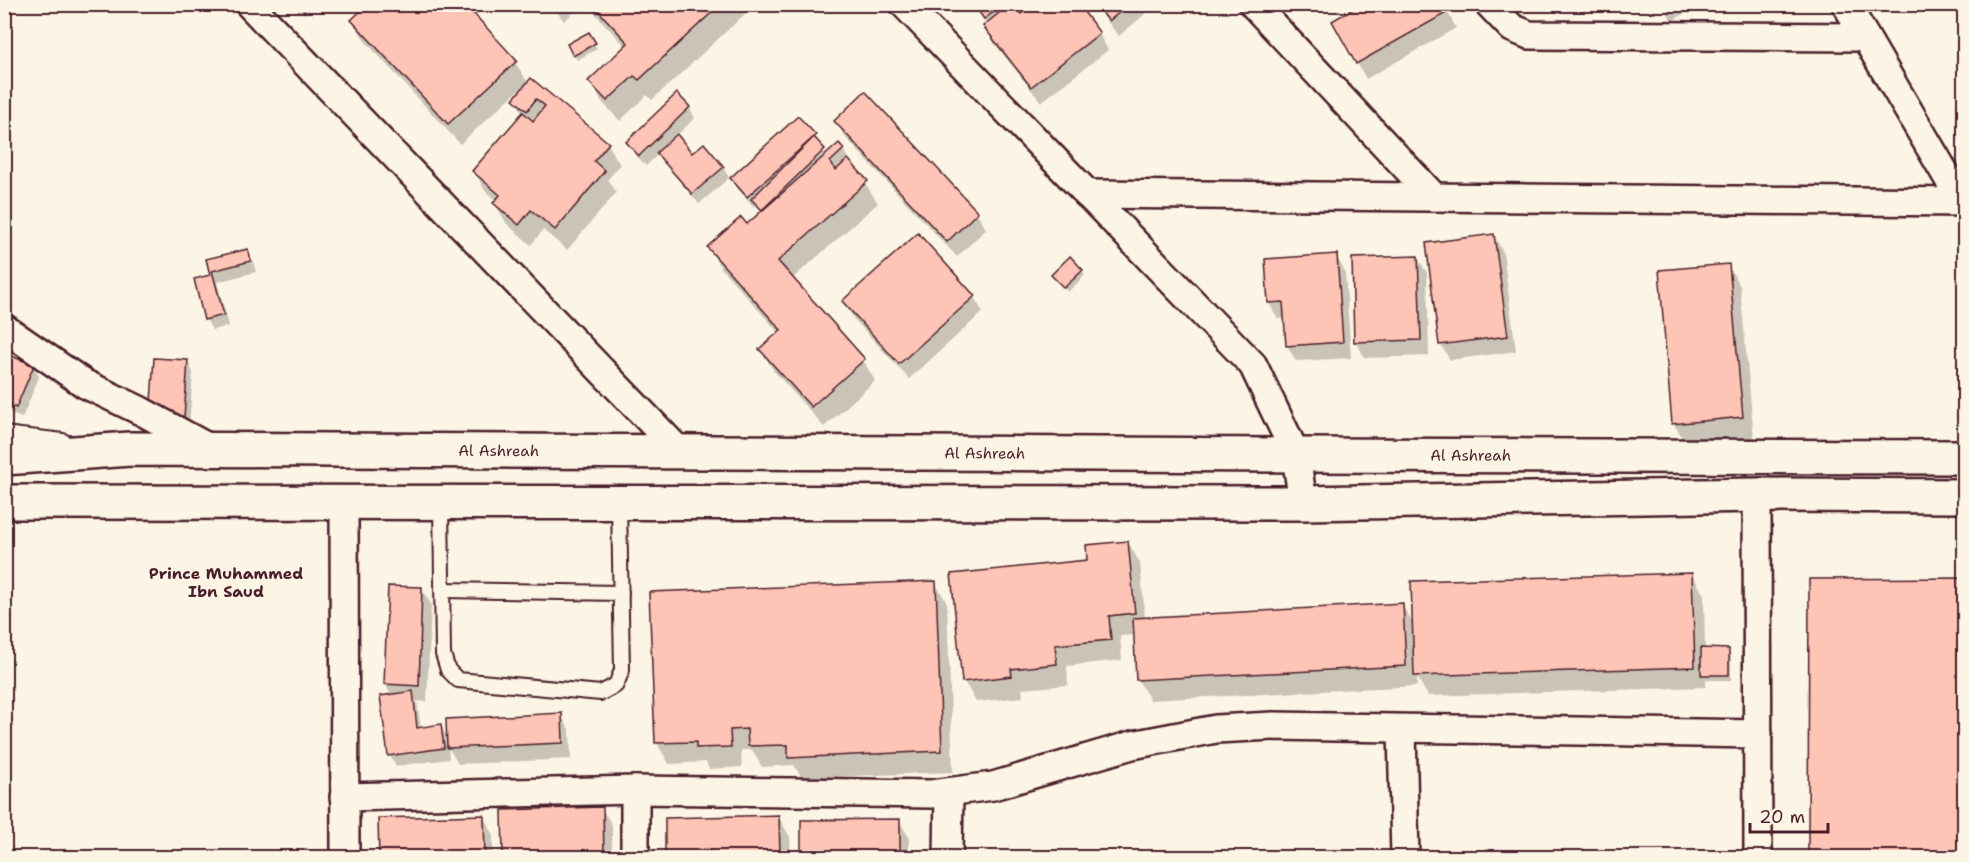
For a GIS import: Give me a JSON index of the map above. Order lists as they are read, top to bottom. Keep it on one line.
{"streets":{"street":["Al Ashreah"]},"districts":["Prince Muhammed Ibn Saud"],"scale_bar":"20 m"}
